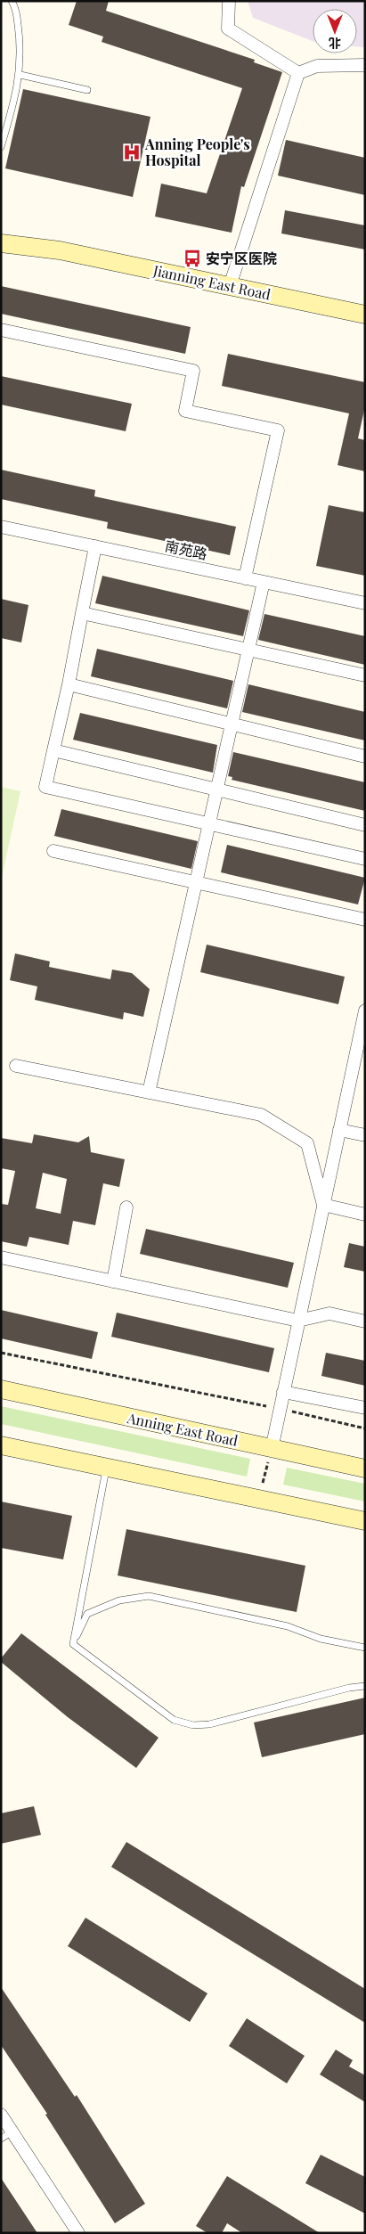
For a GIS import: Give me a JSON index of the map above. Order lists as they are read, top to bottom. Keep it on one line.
{"streets":{"main road":["Jianning East Road","Anning East Road"],"street":["南苑路"]},"places":{"hospital":["Anning People's Hospital"],"bus stop":["安宁区医院"]},"north":"bottom"}
